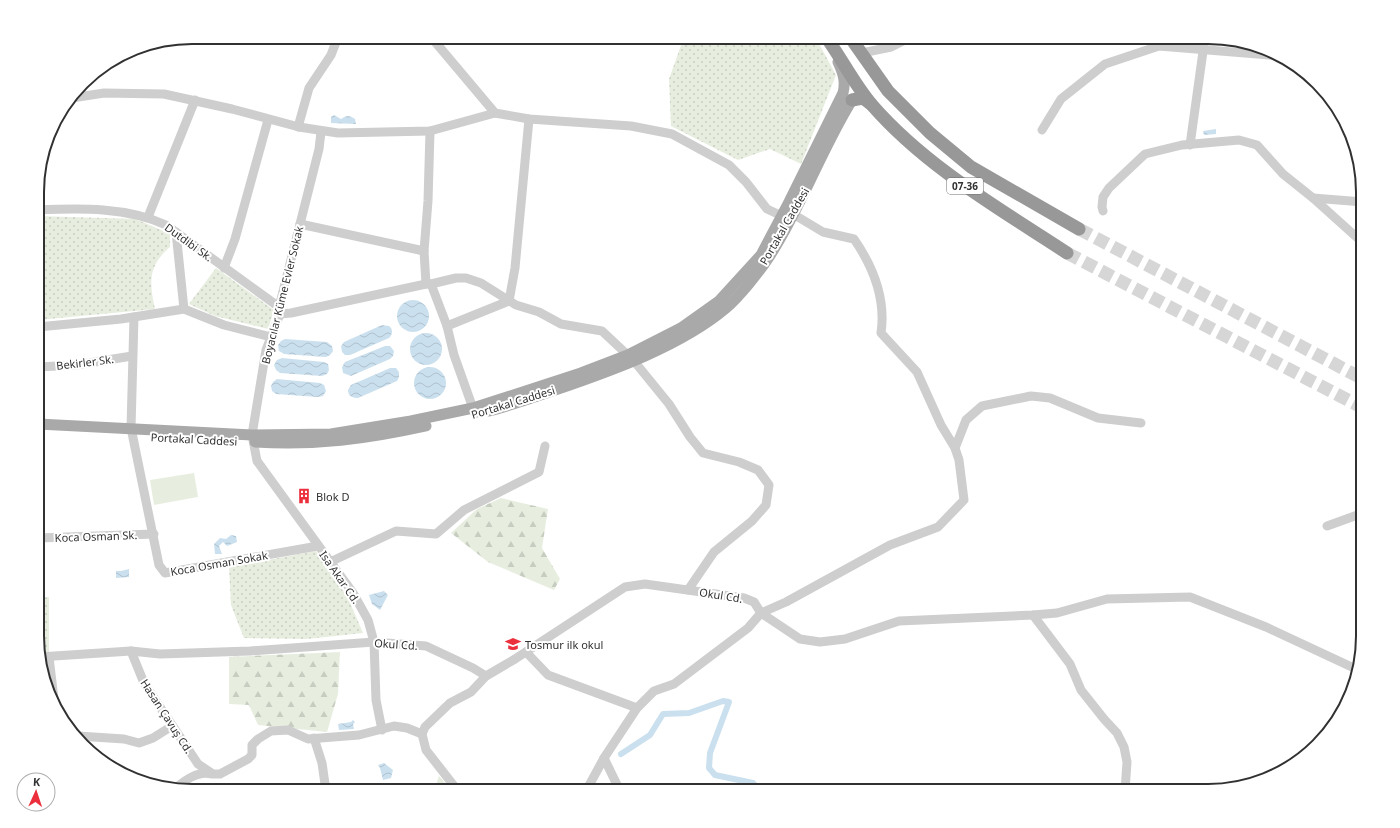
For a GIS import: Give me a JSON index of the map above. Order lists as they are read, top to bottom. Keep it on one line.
{"streets":{"highway":["07-36"],"main road":["Portakal Caddesi"],"street":["Dutdibi Sk.","Boyacılar Küme Evler Sokak","Bekirler Sk.","Koca Osman Sk.","Koca Osman Sokak","Isa Akar Cd.","Okul Cd.","Hasan Çavuş Cd."]},"crossings":[["Portakal Caddesi","Boyacılar Küme Evler Sokak"],["Portakal Caddesi","Koca Osman Sokak"],["Portakal Caddesi","Isa Akar Cd."],["Dutdibi Sk.","Boyacılar Küme Evler Sokak"],["Boyacılar Küme Evler Sokak","Isa Akar Cd."],["Bekirler Sk.","Koca Osman Sokak"],["Koca Osman Sk.","Koca Osman Sokak"],["Koca Osman Sokak","Isa Akar Cd."],["Isa Akar Cd.","Okul Cd."],["Okul Cd.","Hasan Çavuş Cd."]],"places":{"building":["Blok D"],"school or university":["Tosmur ilk okul"]},"north":"top"}
